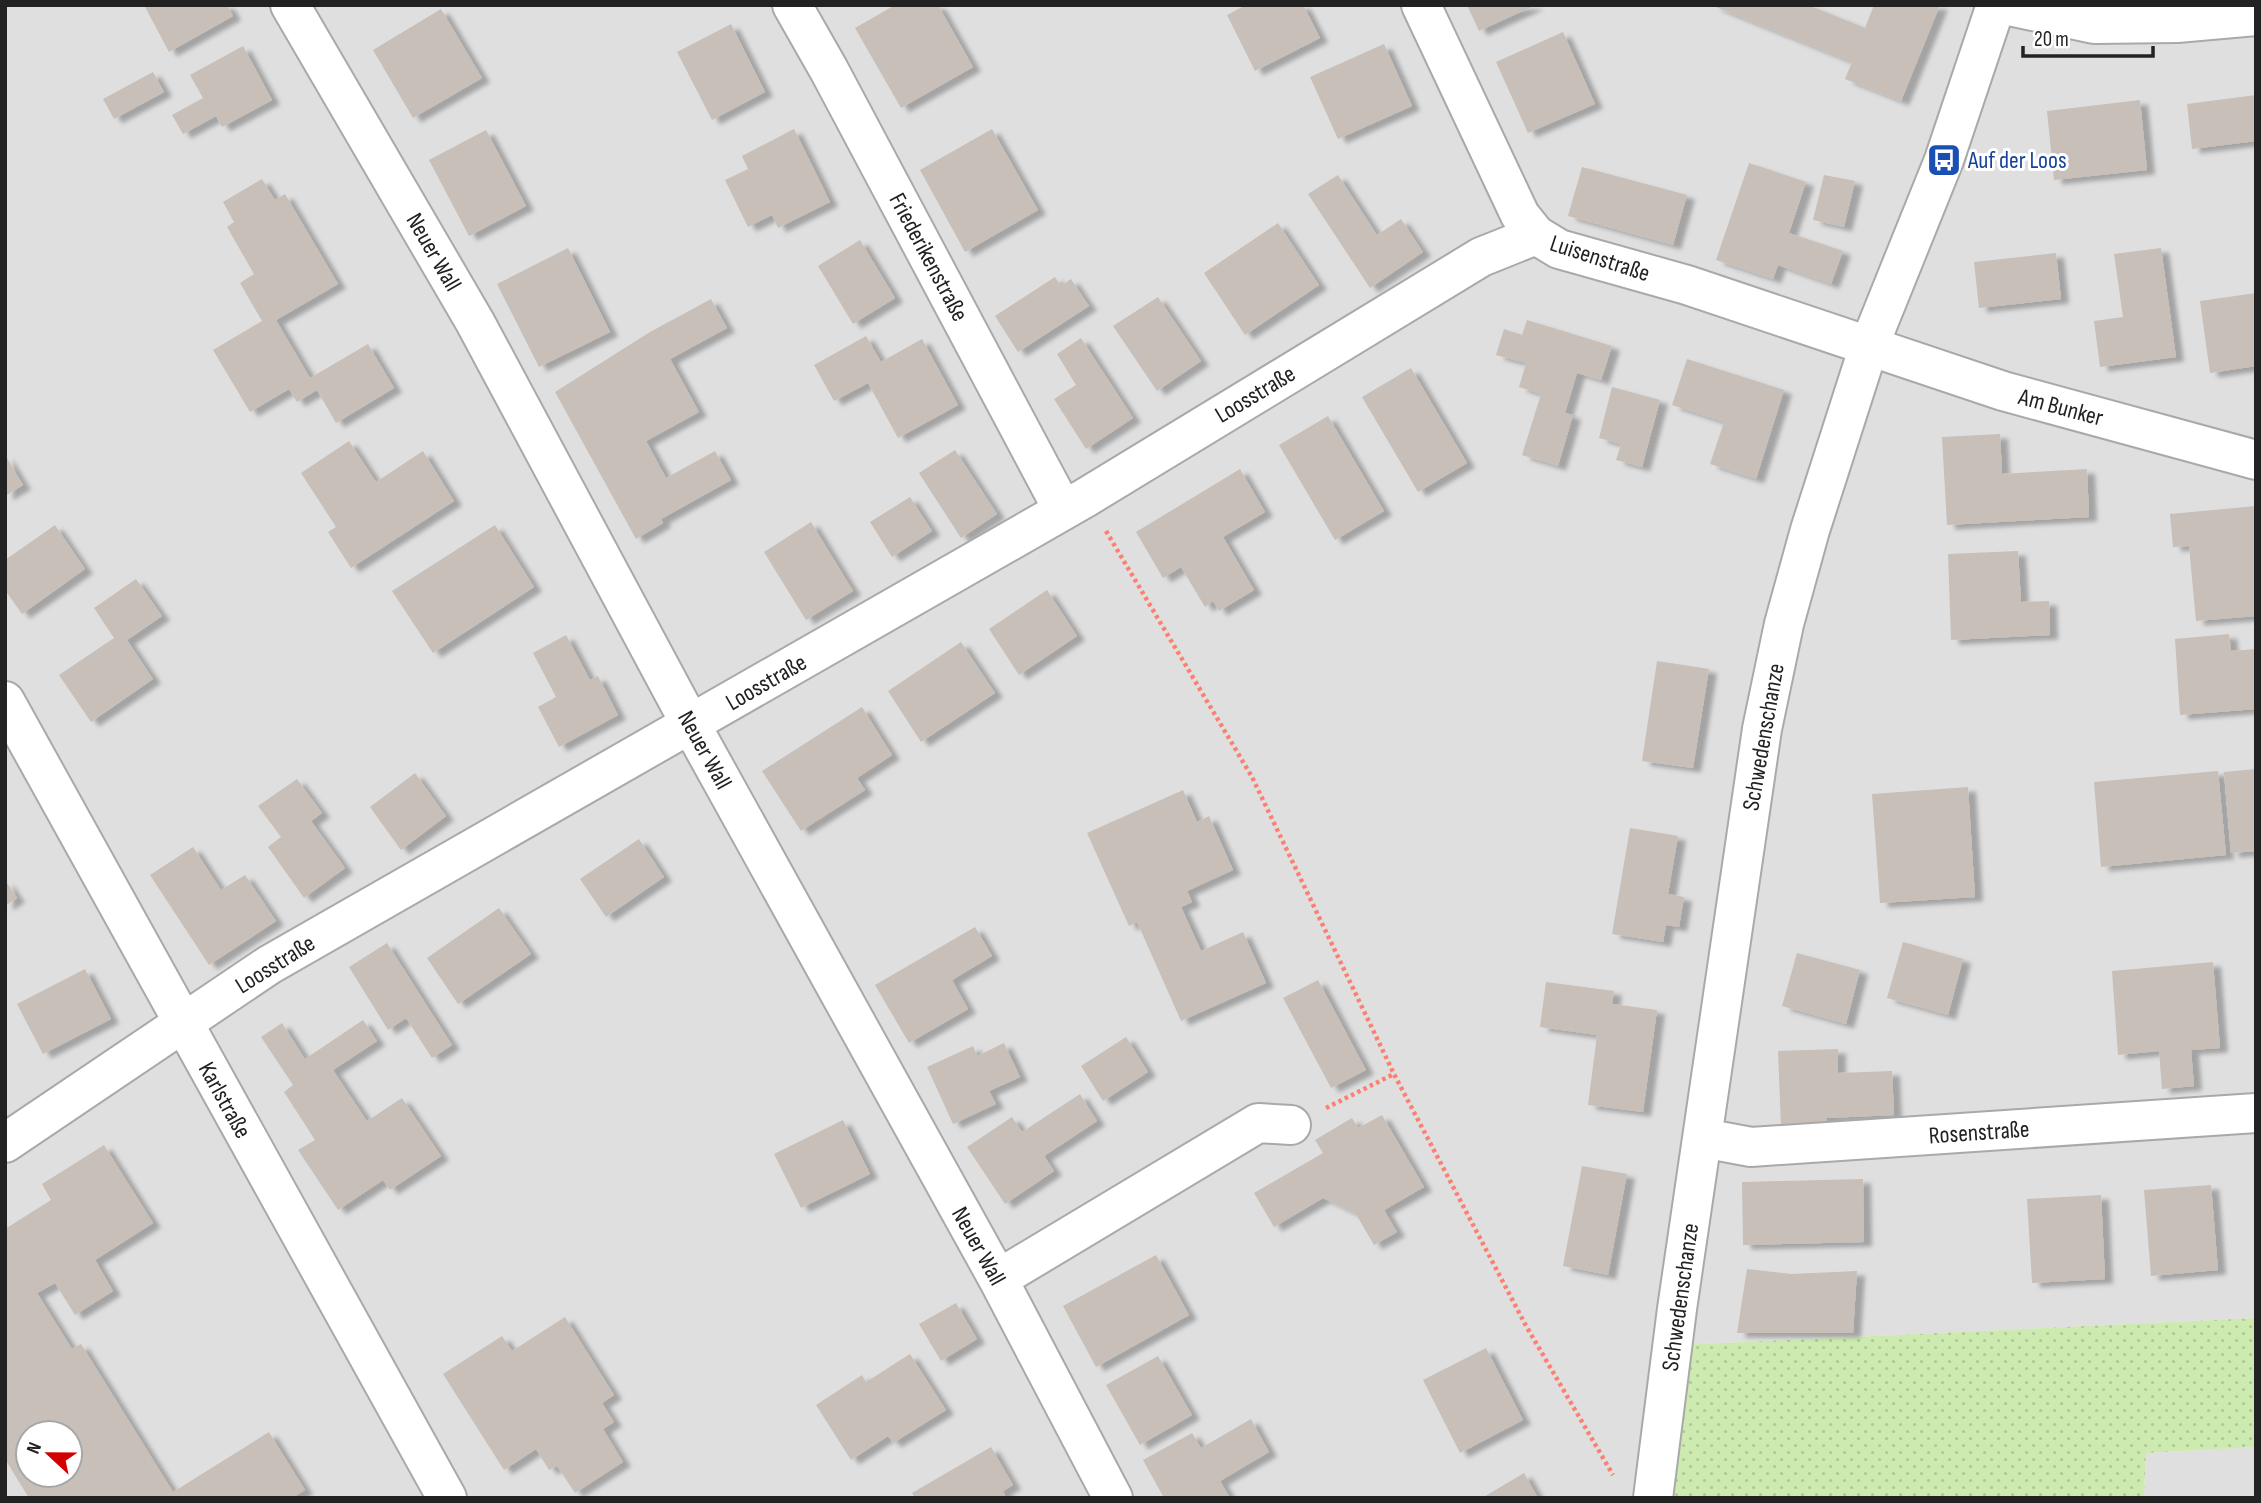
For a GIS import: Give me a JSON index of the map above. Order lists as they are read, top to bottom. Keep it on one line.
{"streets":{"street":["Neuer Wall","Friederikenstraße","Luisenstraße","Loosstraße","Am Bunker","Schwedenschanze","Karlstraße","Rosenstraße"]},"crossings":[["Neuer Wall","Loosstraße"],["Friederikenstraße","Loosstraße"],["Luisenstraße","Loosstraße"],["Luisenstraße","Am Bunker"],["Luisenstraße","Schwedenschanze"],["Loosstraße","Karlstraße"],["Am Bunker","Schwedenschanze"],["Schwedenschanze","Rosenstraße"]],"places":{"bus stop":["Auf der Loos"]},"scale_bar":"20 m","north":"left"}
